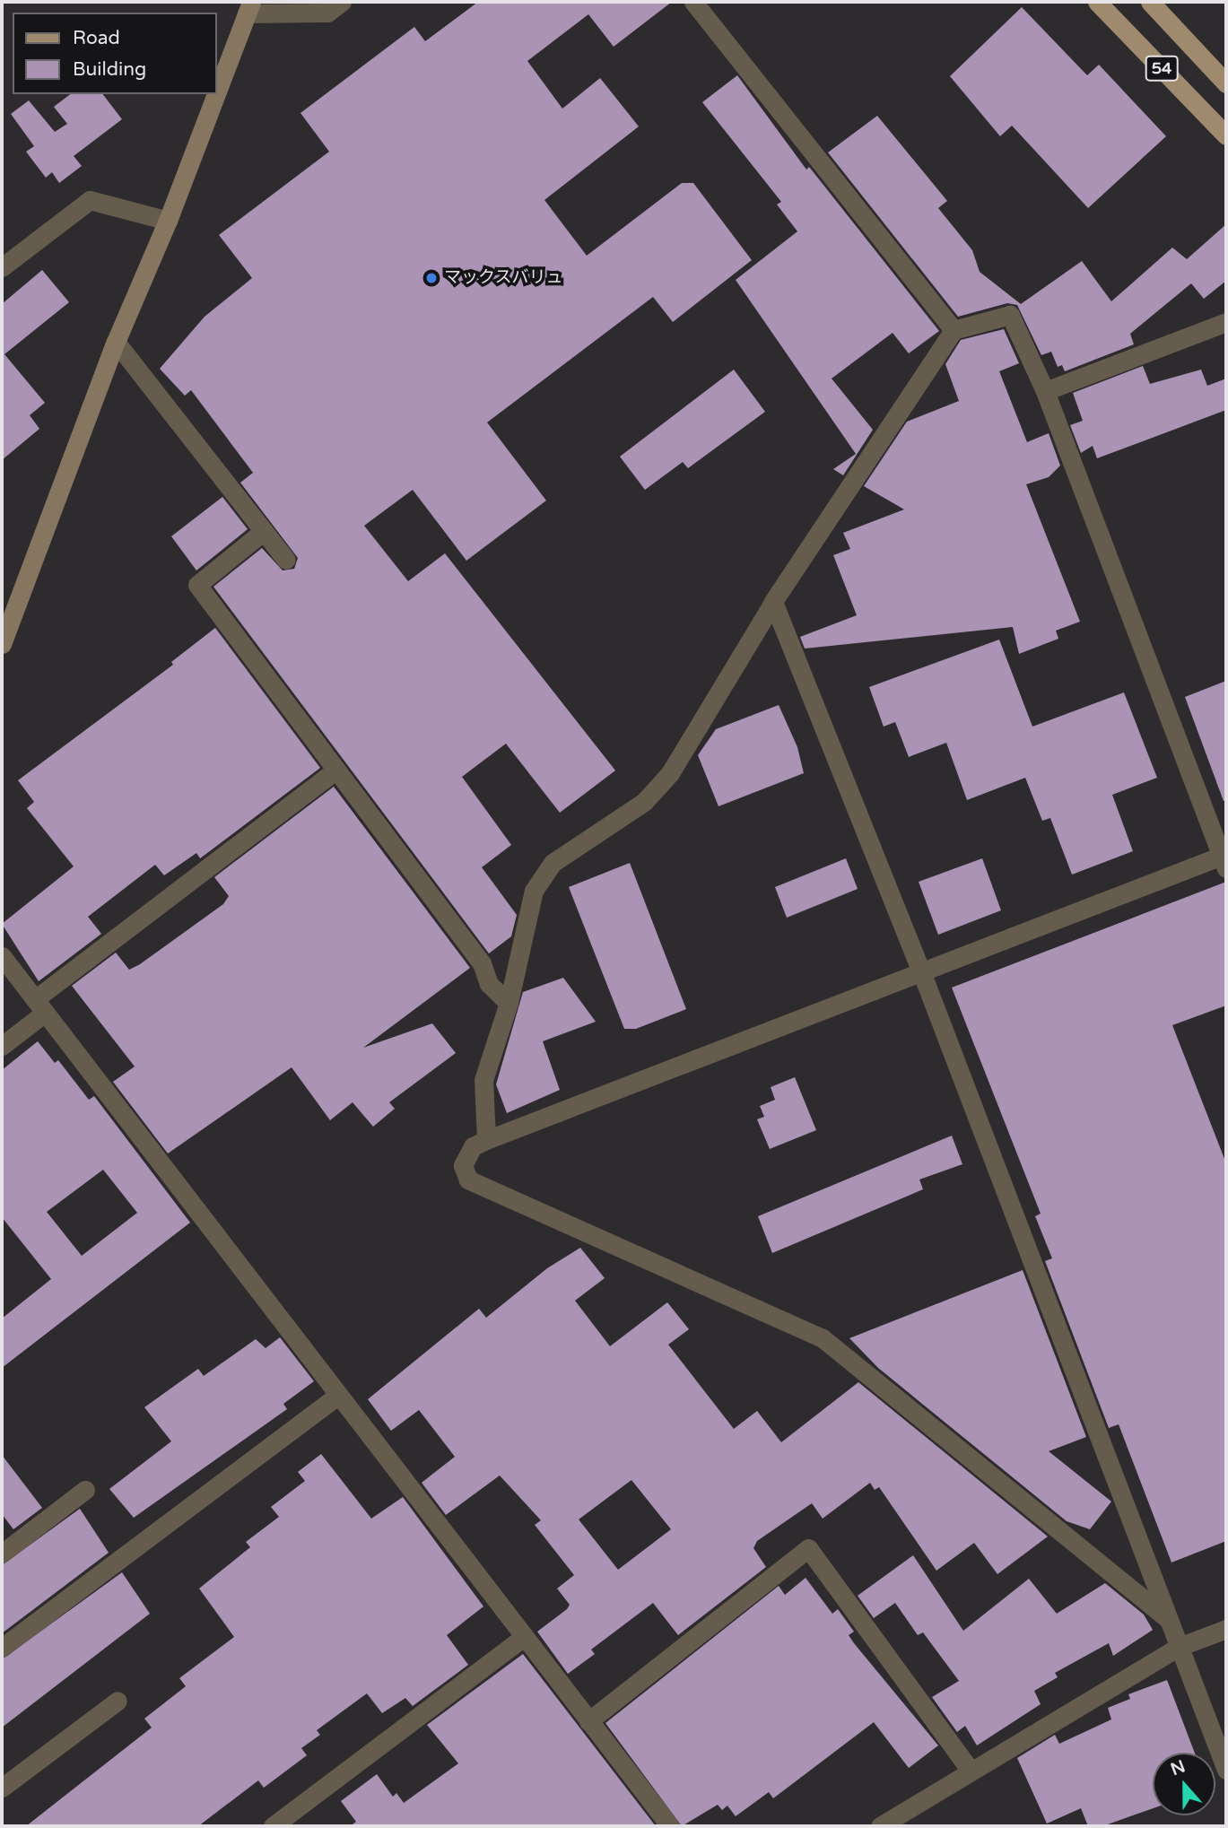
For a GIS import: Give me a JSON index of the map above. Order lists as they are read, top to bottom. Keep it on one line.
{"streets":{"main road":["54"]},"places":["マックスバリュ"],"legend":["Road","Building"],"north":"top"}
